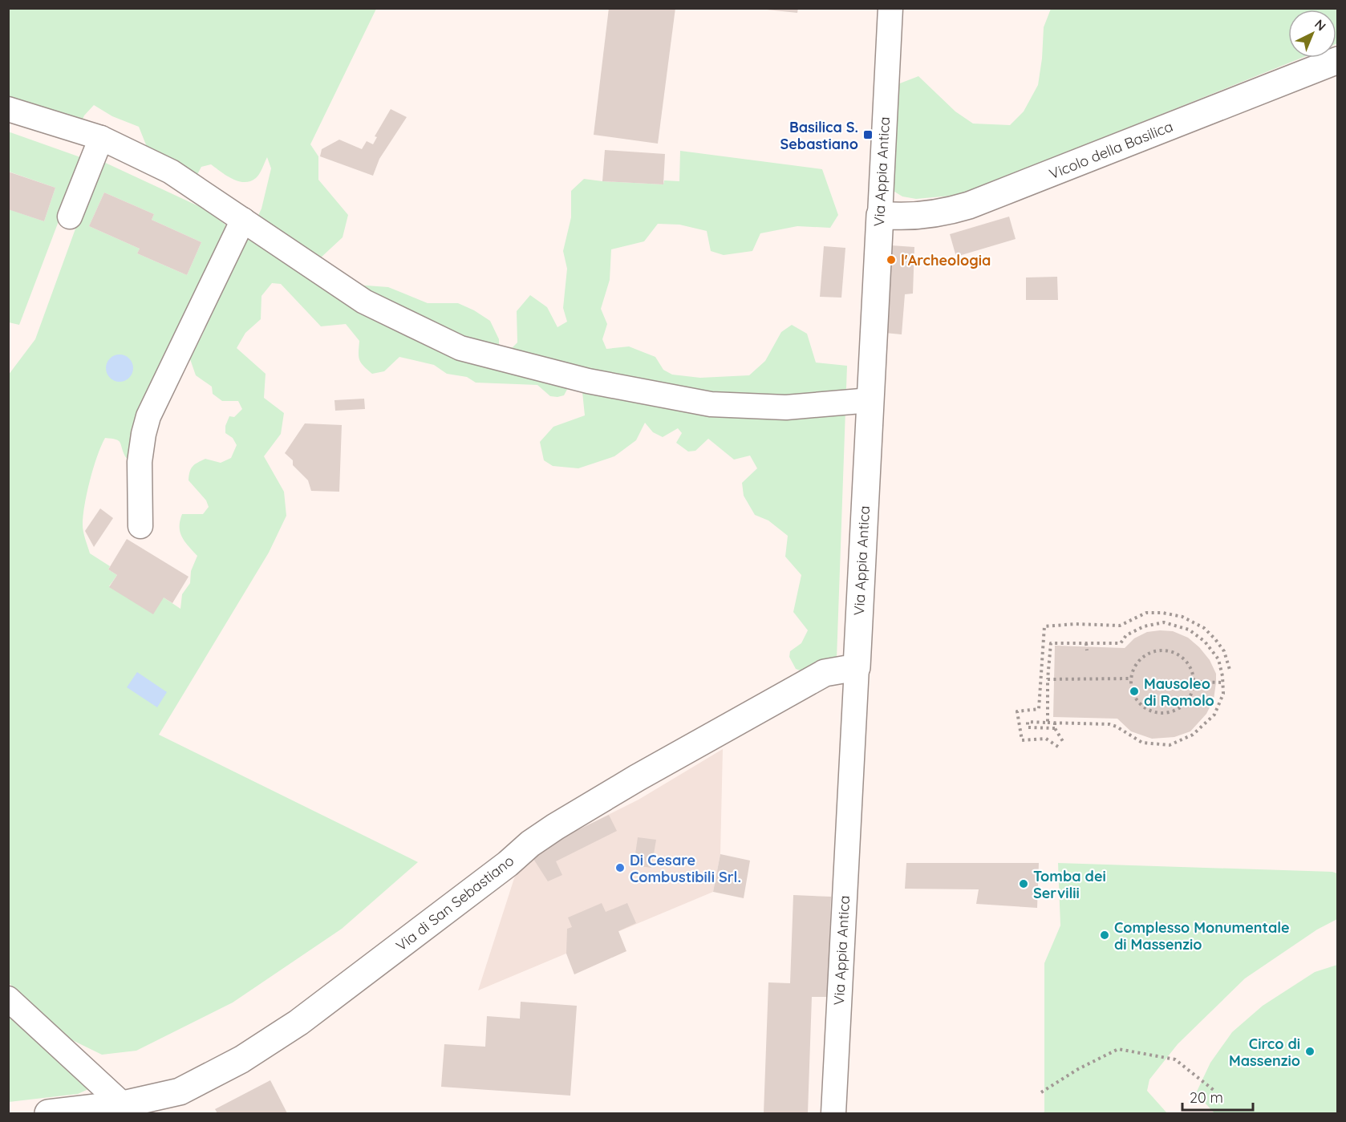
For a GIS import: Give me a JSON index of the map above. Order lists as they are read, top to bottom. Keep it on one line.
{"streets":{"main road":["Vicolo della Basilica","Via Appia Antica","Via di San Sebastiano"]},"crossings":[["Vicolo della Basilica","Via Appia Antica"],["Via Appia Antica","Via di San Sebastiano"]],"places":{"transit":["Basilica S. Sebastiano"],"other":["l'Archeologia","Mausoleo di Romolo","Di Cesare Combustibili Srl.","Tomba dei Servilii","Complesso Monumentale di Massenzio","Circo di Massenzio"]},"scale_bar":"20 m","north":"top right"}
